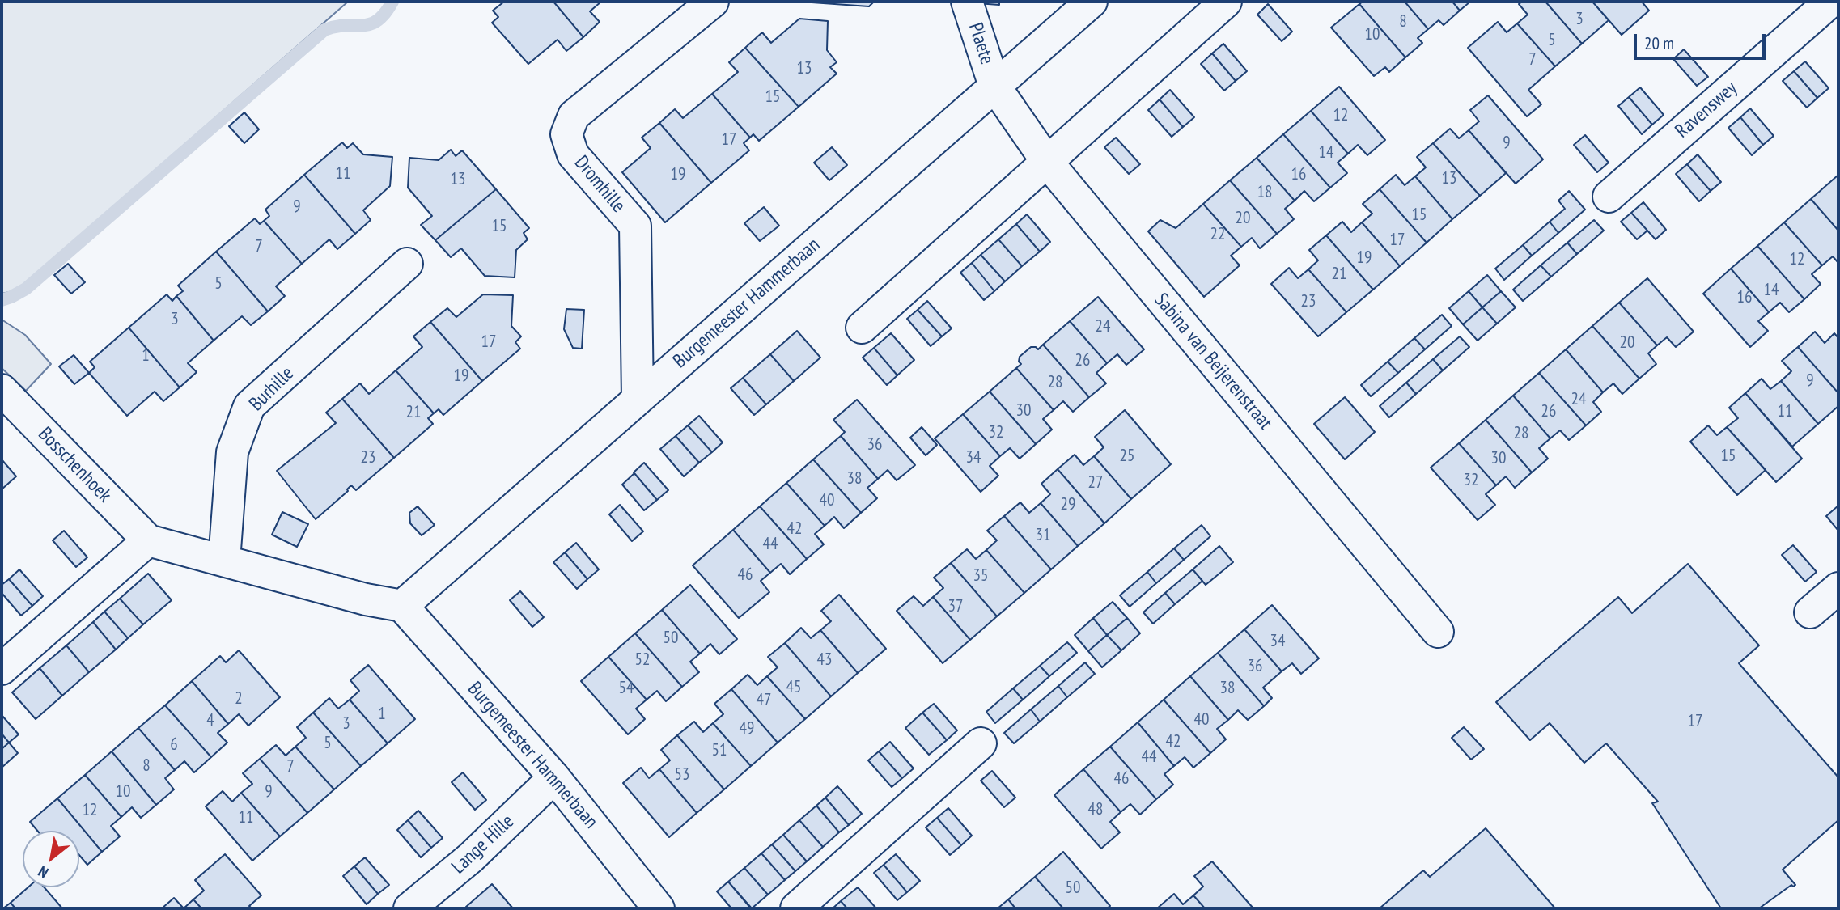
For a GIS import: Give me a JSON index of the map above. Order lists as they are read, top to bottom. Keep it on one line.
{"streets":{"street":["Plaete","Ravenswey","Dromhille","Burgemeester Hammerbaan","Sabina van Beijerenstraat","Burhille","Bosschenhoek","Lange Hille"]},"crossings":[["Plaete","Burgemeester Hammerbaan"],["Plaete","Sabina van Beijerenstraat"],["Dromhille","Burgemeester Hammerbaan"],["Burgemeester Hammerbaan","Sabina van Beijerenstraat"],["Burgemeester Hammerbaan","Lange Hille"]],"house_numbers":["3","8","10","5","7","13","15","12","17","9","14","11","19","16","13","13","18","9","15","20","15","22","17","7","19","12","21","5","14","16","23","3","24","17","20","1","26","19","9","28","24","30","26","11","21","32","28","36","25","15","23","34","30","38","32","27","40","29","42","31","44","46","35","37","50","34","52","43","36","45","54","38","2","47","1","40","4","17","3","49","42","5","6","51","44","8","7","53","46","10","9","48","12","11","50"],"scale_bar":"20 m","north":"bottom left"}
